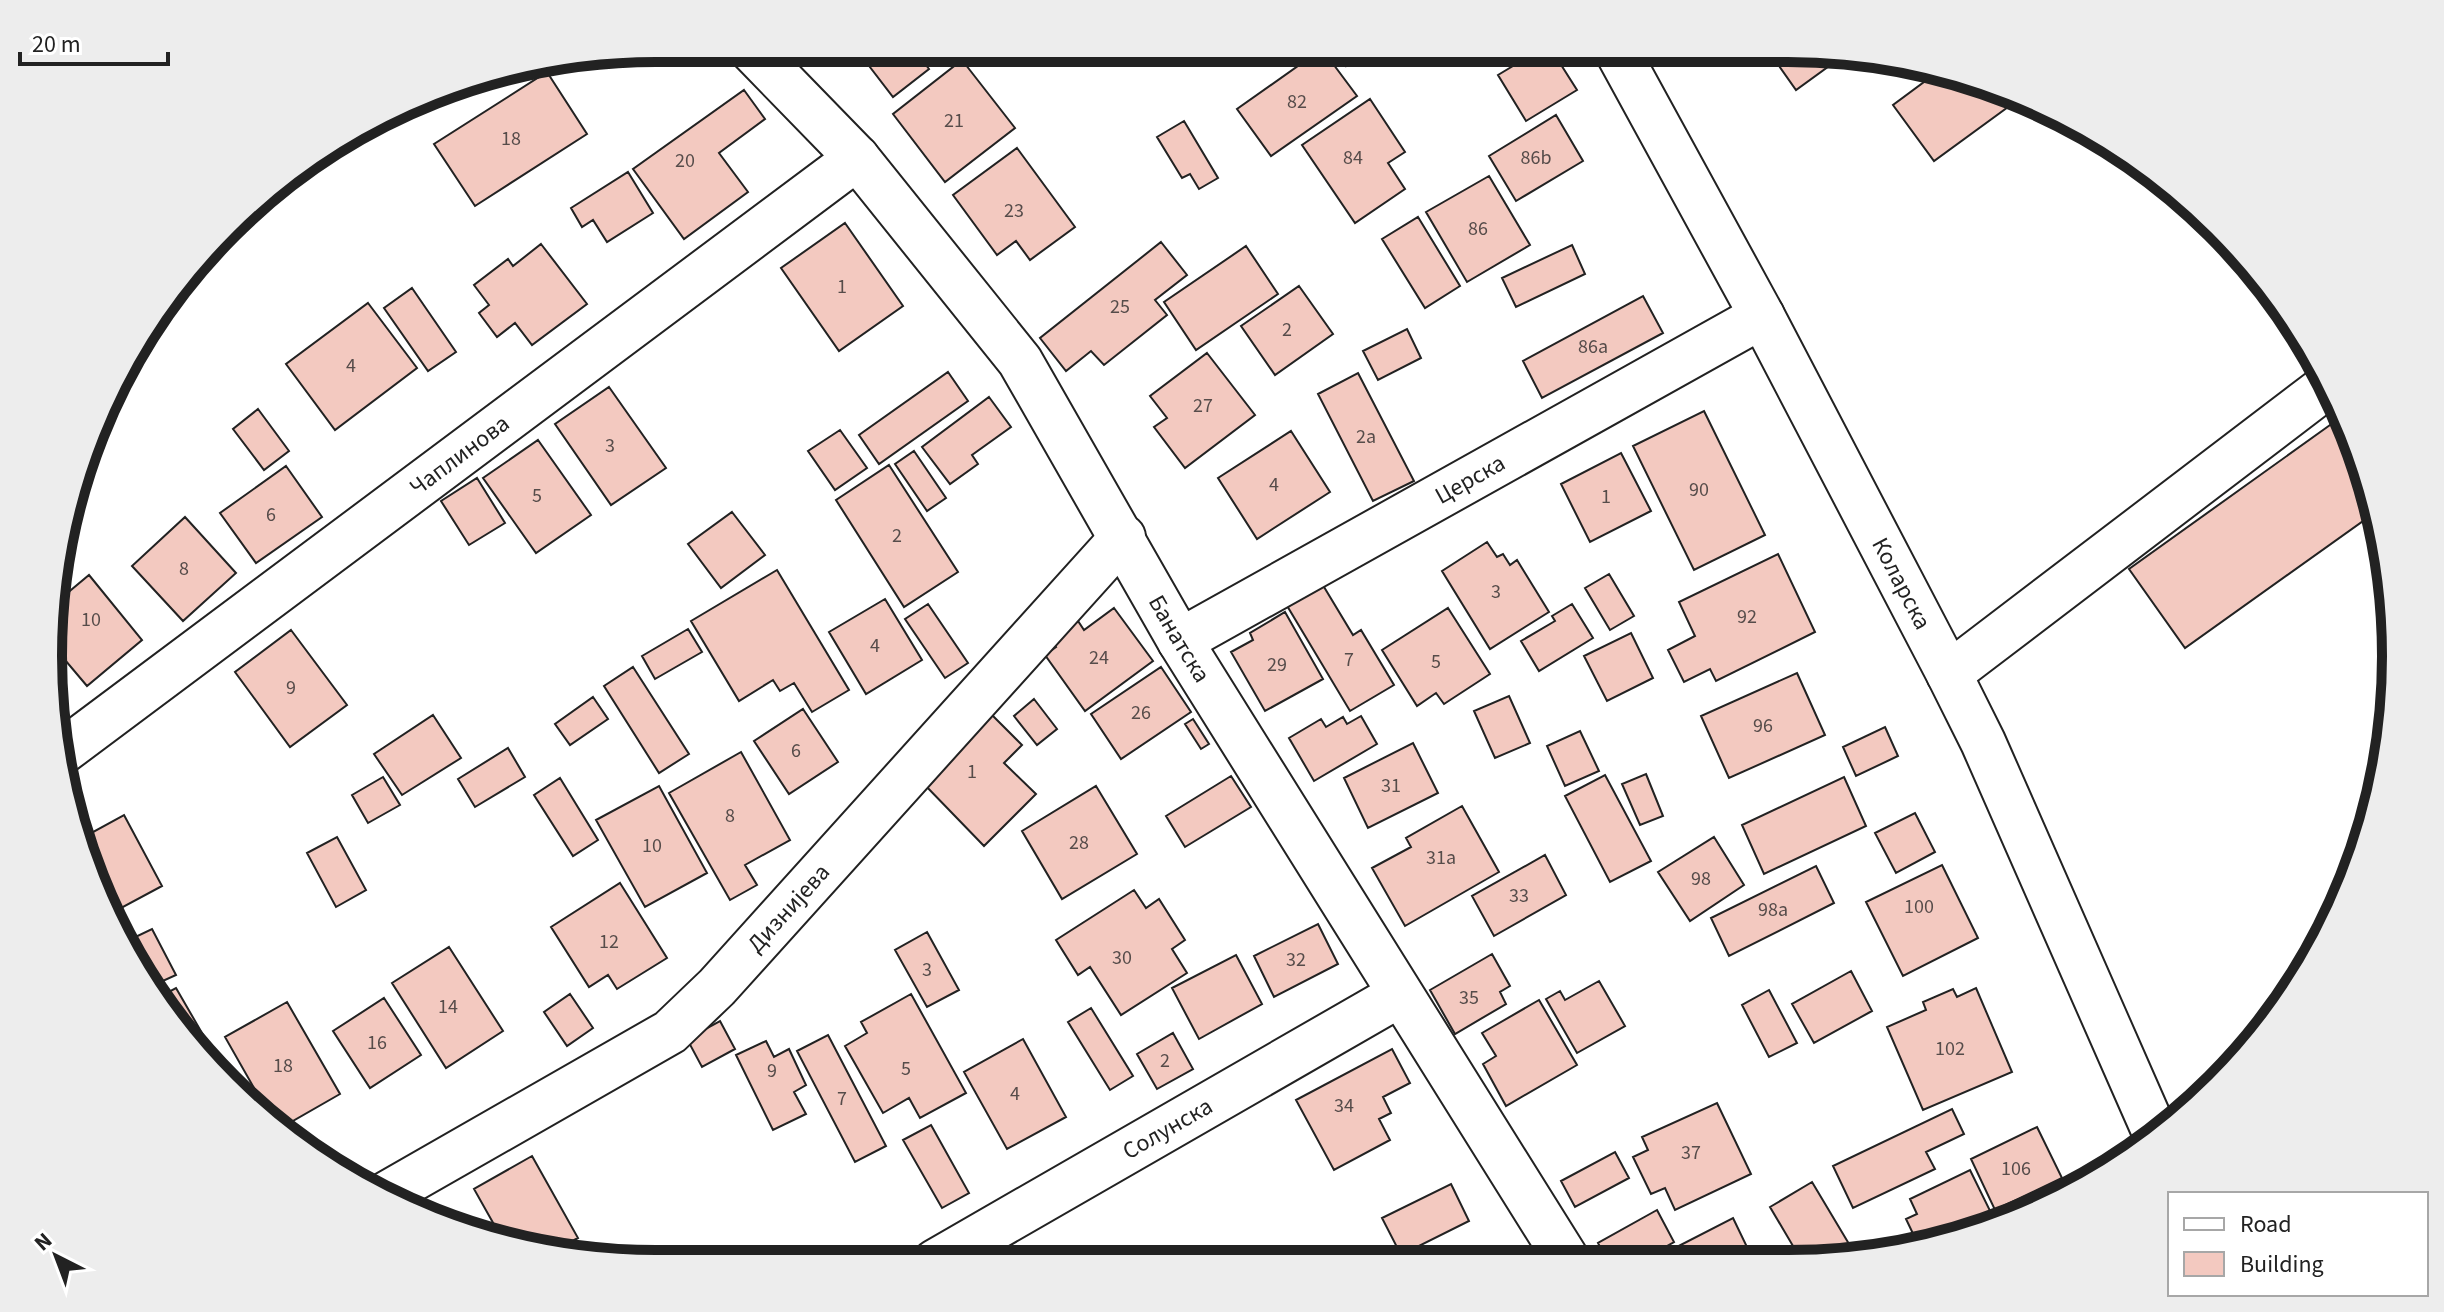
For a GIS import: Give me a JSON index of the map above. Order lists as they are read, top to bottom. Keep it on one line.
{"streets":{"street":["Чаплинова","Церска","Коларска","Банатска","Дизнијева","Солунска"]},"crossings":[["Чаплинова","Банатска"],["Церска","Коларска"],["Церска","Банатска"],["Банатска","Дизнијева"],["Банатска","Солунска"]],"house_numbers":["82","21","18","84","86b","20","23","86","1","25","2","86a","4","27","2a","3","4","90","5","1","6","2","8","3","92","10","4","24","7","5","29","9","26","96","6","1","31","8","28","10","31a","98","33","100","98a","12","30","32","3","35","14","16","102","2","18","5","9","4","7","34","37","106"],"legend":["Road","Building"],"scale_bar":"20 m","north":"top left"}
